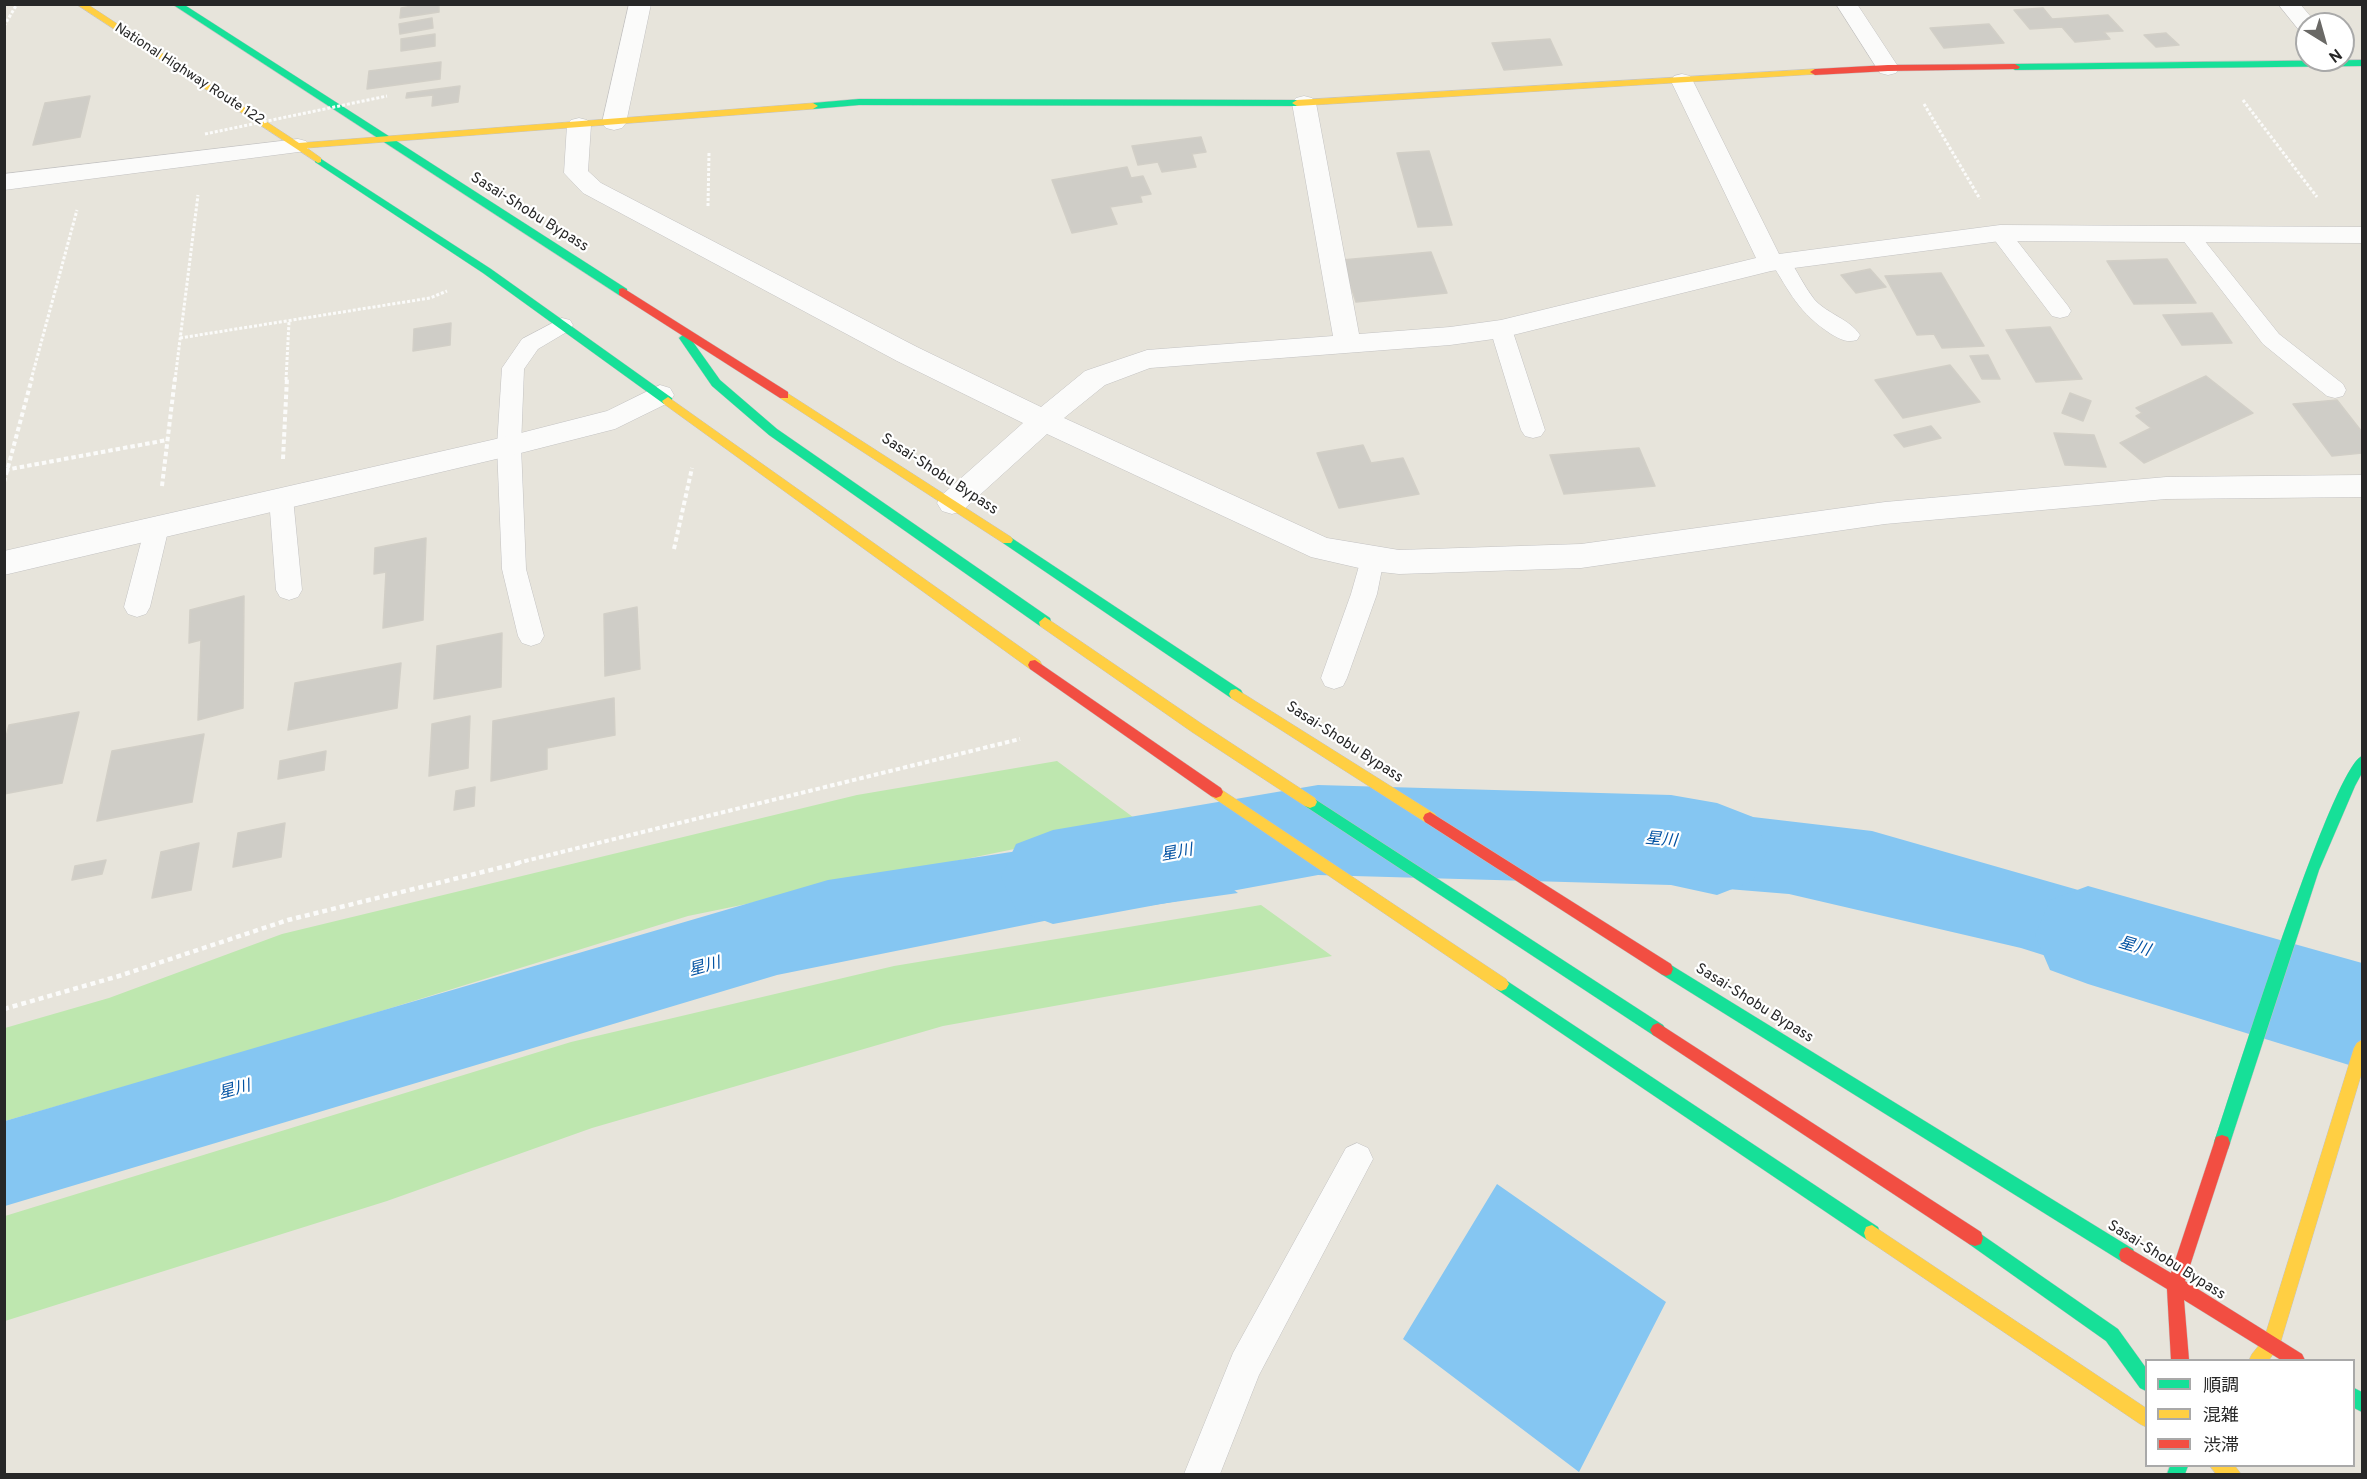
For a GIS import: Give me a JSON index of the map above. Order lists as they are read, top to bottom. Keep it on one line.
{"streets":{"main road":["National Highway Route 122","Sasai-Shobu Bypass"]},"water":["星川"],"legend":["順調","混雑","渋滞"],"north":"bottom right"}
